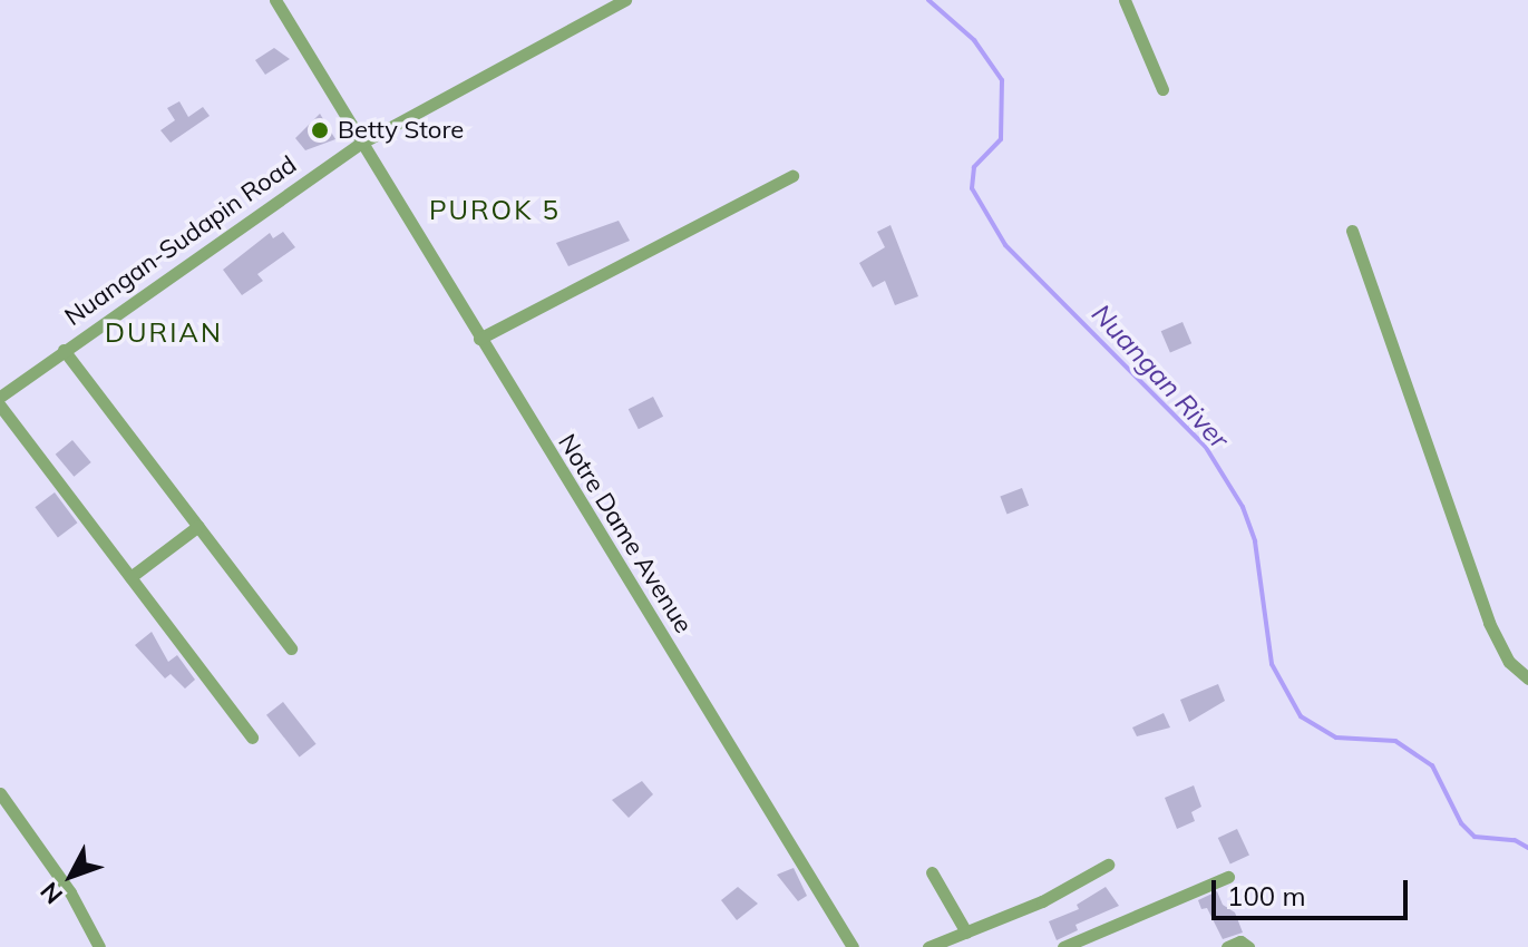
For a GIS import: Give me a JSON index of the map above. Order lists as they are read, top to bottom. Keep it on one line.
{"streets":{"street":["Nuangan-Sudapin Road","Notre Dame Avenue"]},"crossings":[["Nuangan-Sudapin Road","Notre Dame Avenue"]],"districts":["PUROK 5","DURIAN"],"water":["Nuangan River"],"places":["Betty Store"],"scale_bar":"100 m","north":"bottom left"}
